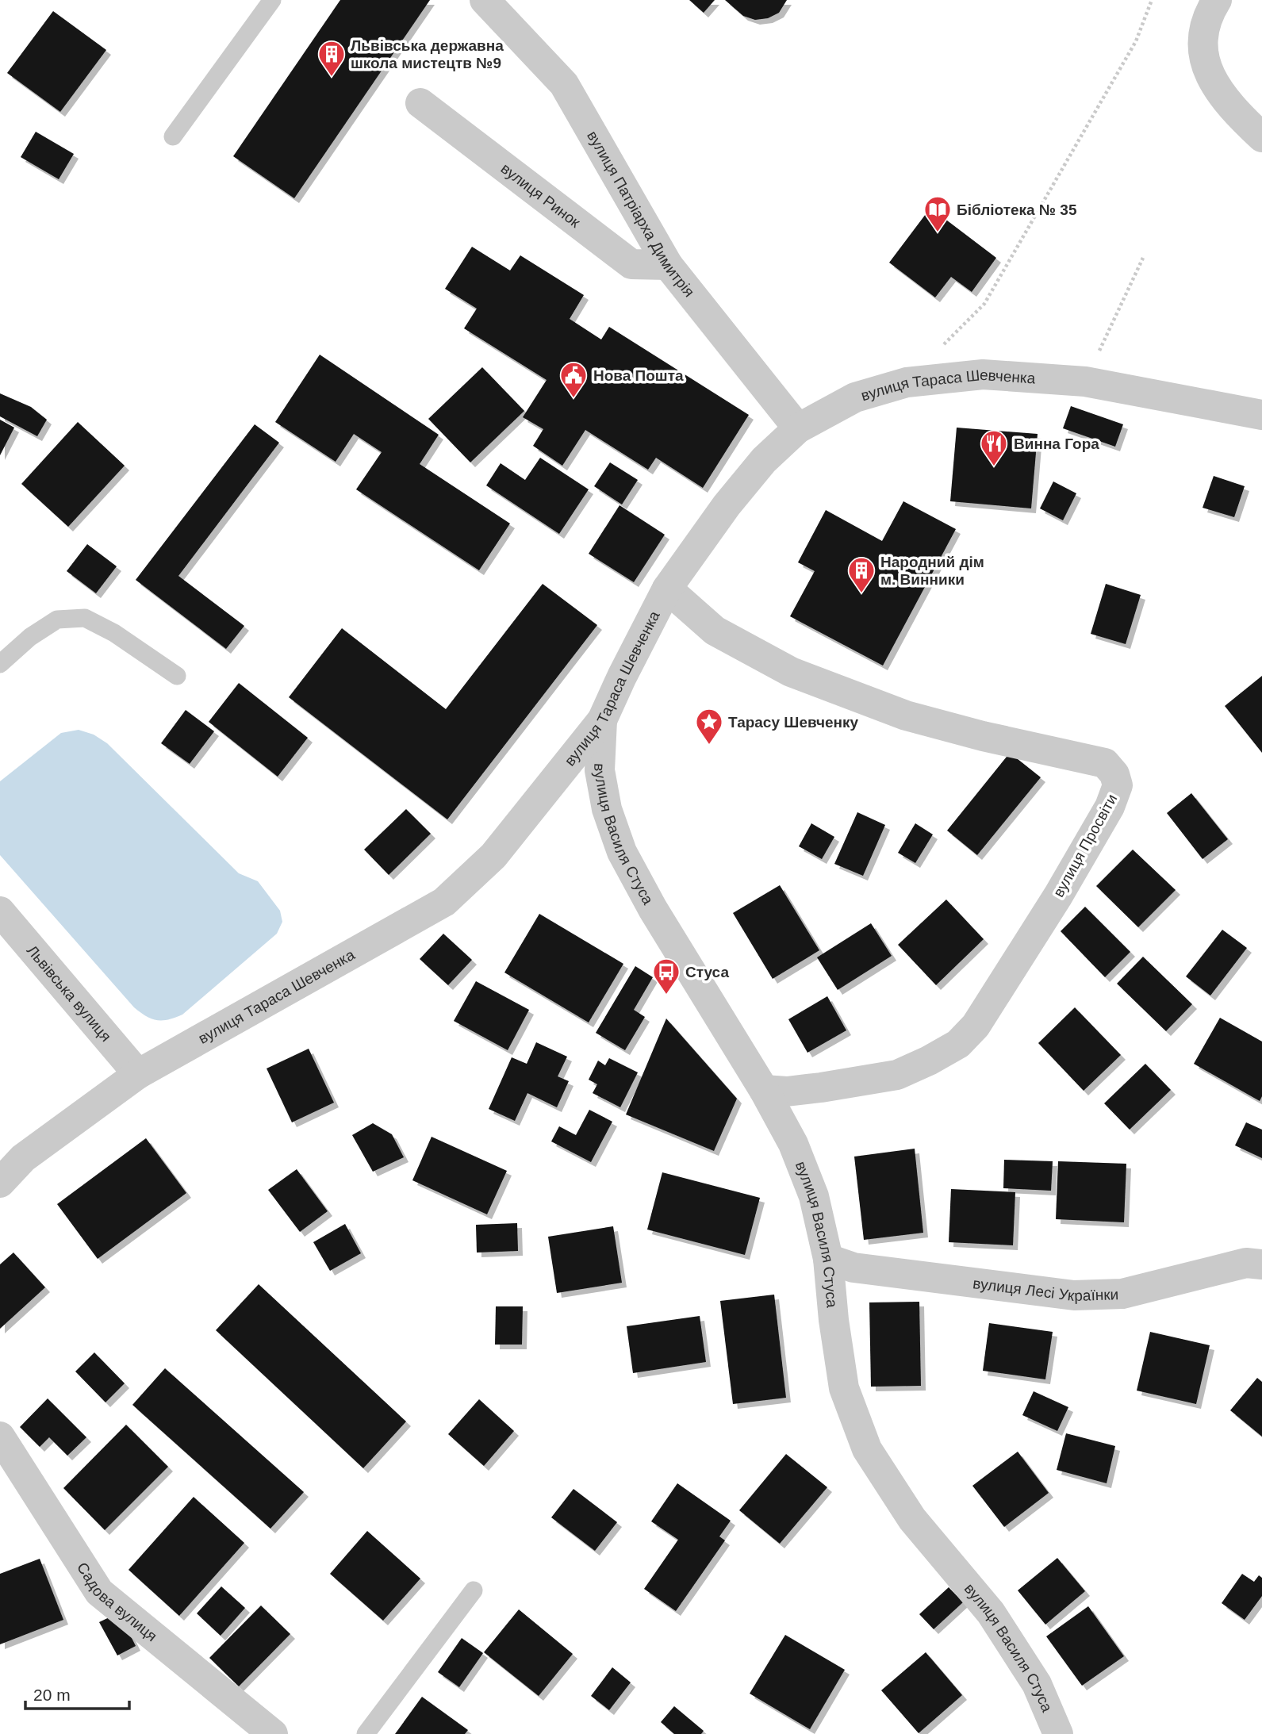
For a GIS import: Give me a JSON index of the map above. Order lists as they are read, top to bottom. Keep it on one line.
{"streets":{"street":["вулиця Ринок","вулиця Патріарха Димитрія","вулиця Тараса Шевченка","вулиця Василя Стуса","вулиця Просвіти","Львівська вулиця","вулиця Лесі Українки","Садова вулиця"]},"crossings":[["вулиця Ринок","вулиця Патріарха Димитрія"],["вулиця Патріарха Димитрія","вулиця Тараса Шевченка"],["вулиця Тараса Шевченка","вулиця Василя Стуса"],["вулиця Тараса Шевченка","вулиця Просвіти"],["вулиця Тараса Шевченка","Львівська вулиця"],["вулиця Василя Стуса","вулиця Просвіти"],["вулиця Василя Стуса","вулиця Лесі Українки"]],"places":{"building":["Львівська державна школа мистецтв №9","Народний дім м. Винники"],"library":["Бібліотека № 35"],"public building":["Нова Пошта"],"restaurant":["Винна Гора"],"place":["Тарасу Шевченку"],"bus stop":["Стуса"]},"scale_bar":"20 m"}
